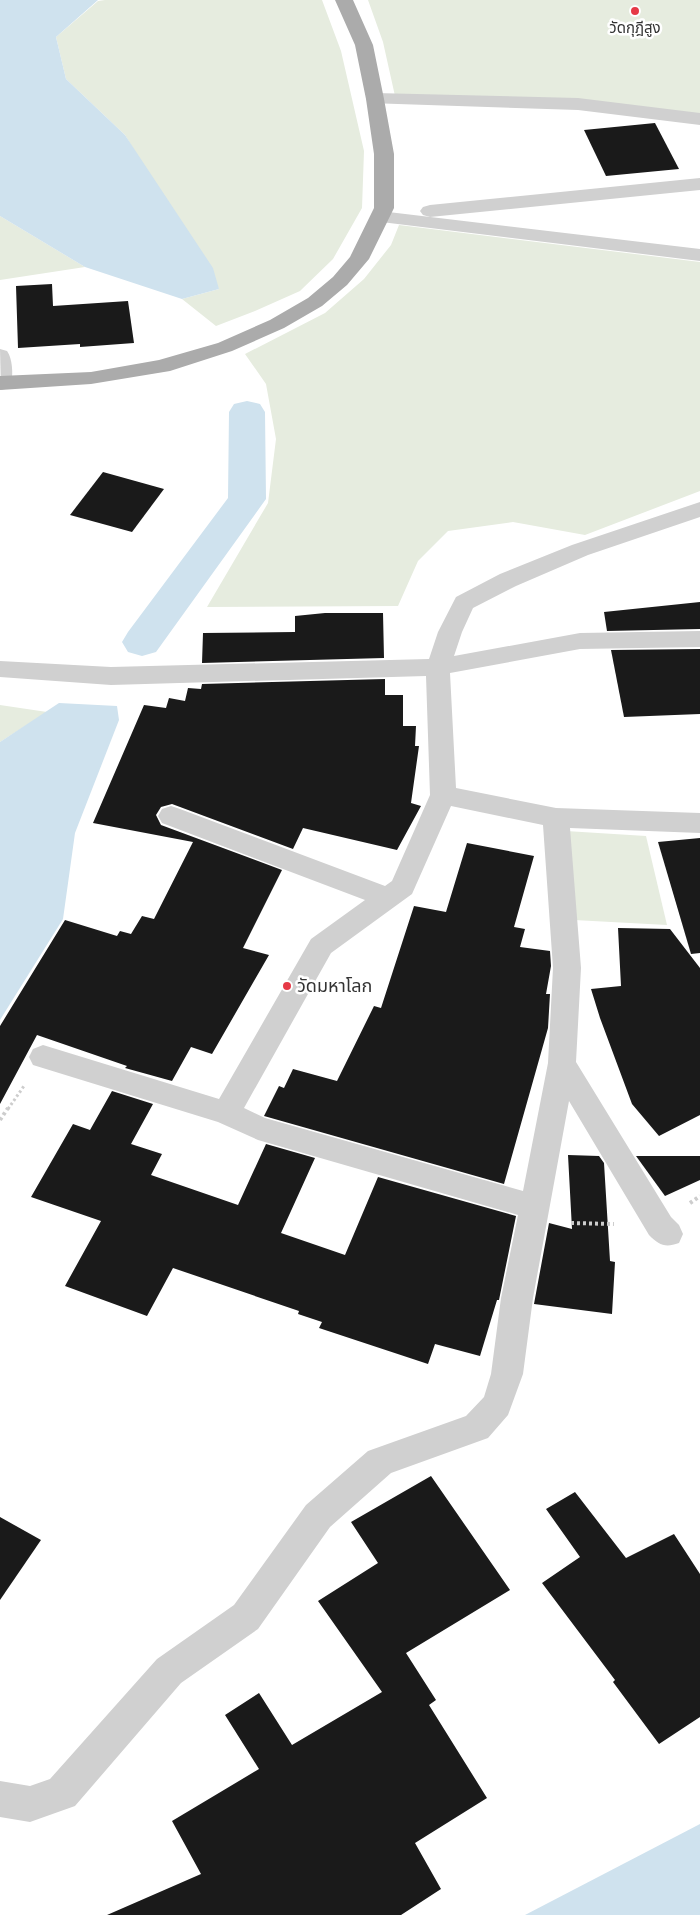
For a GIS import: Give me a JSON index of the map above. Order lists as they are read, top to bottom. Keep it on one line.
{"places":["วัดกุฎีสูง","วัดมหาโลก"]}
